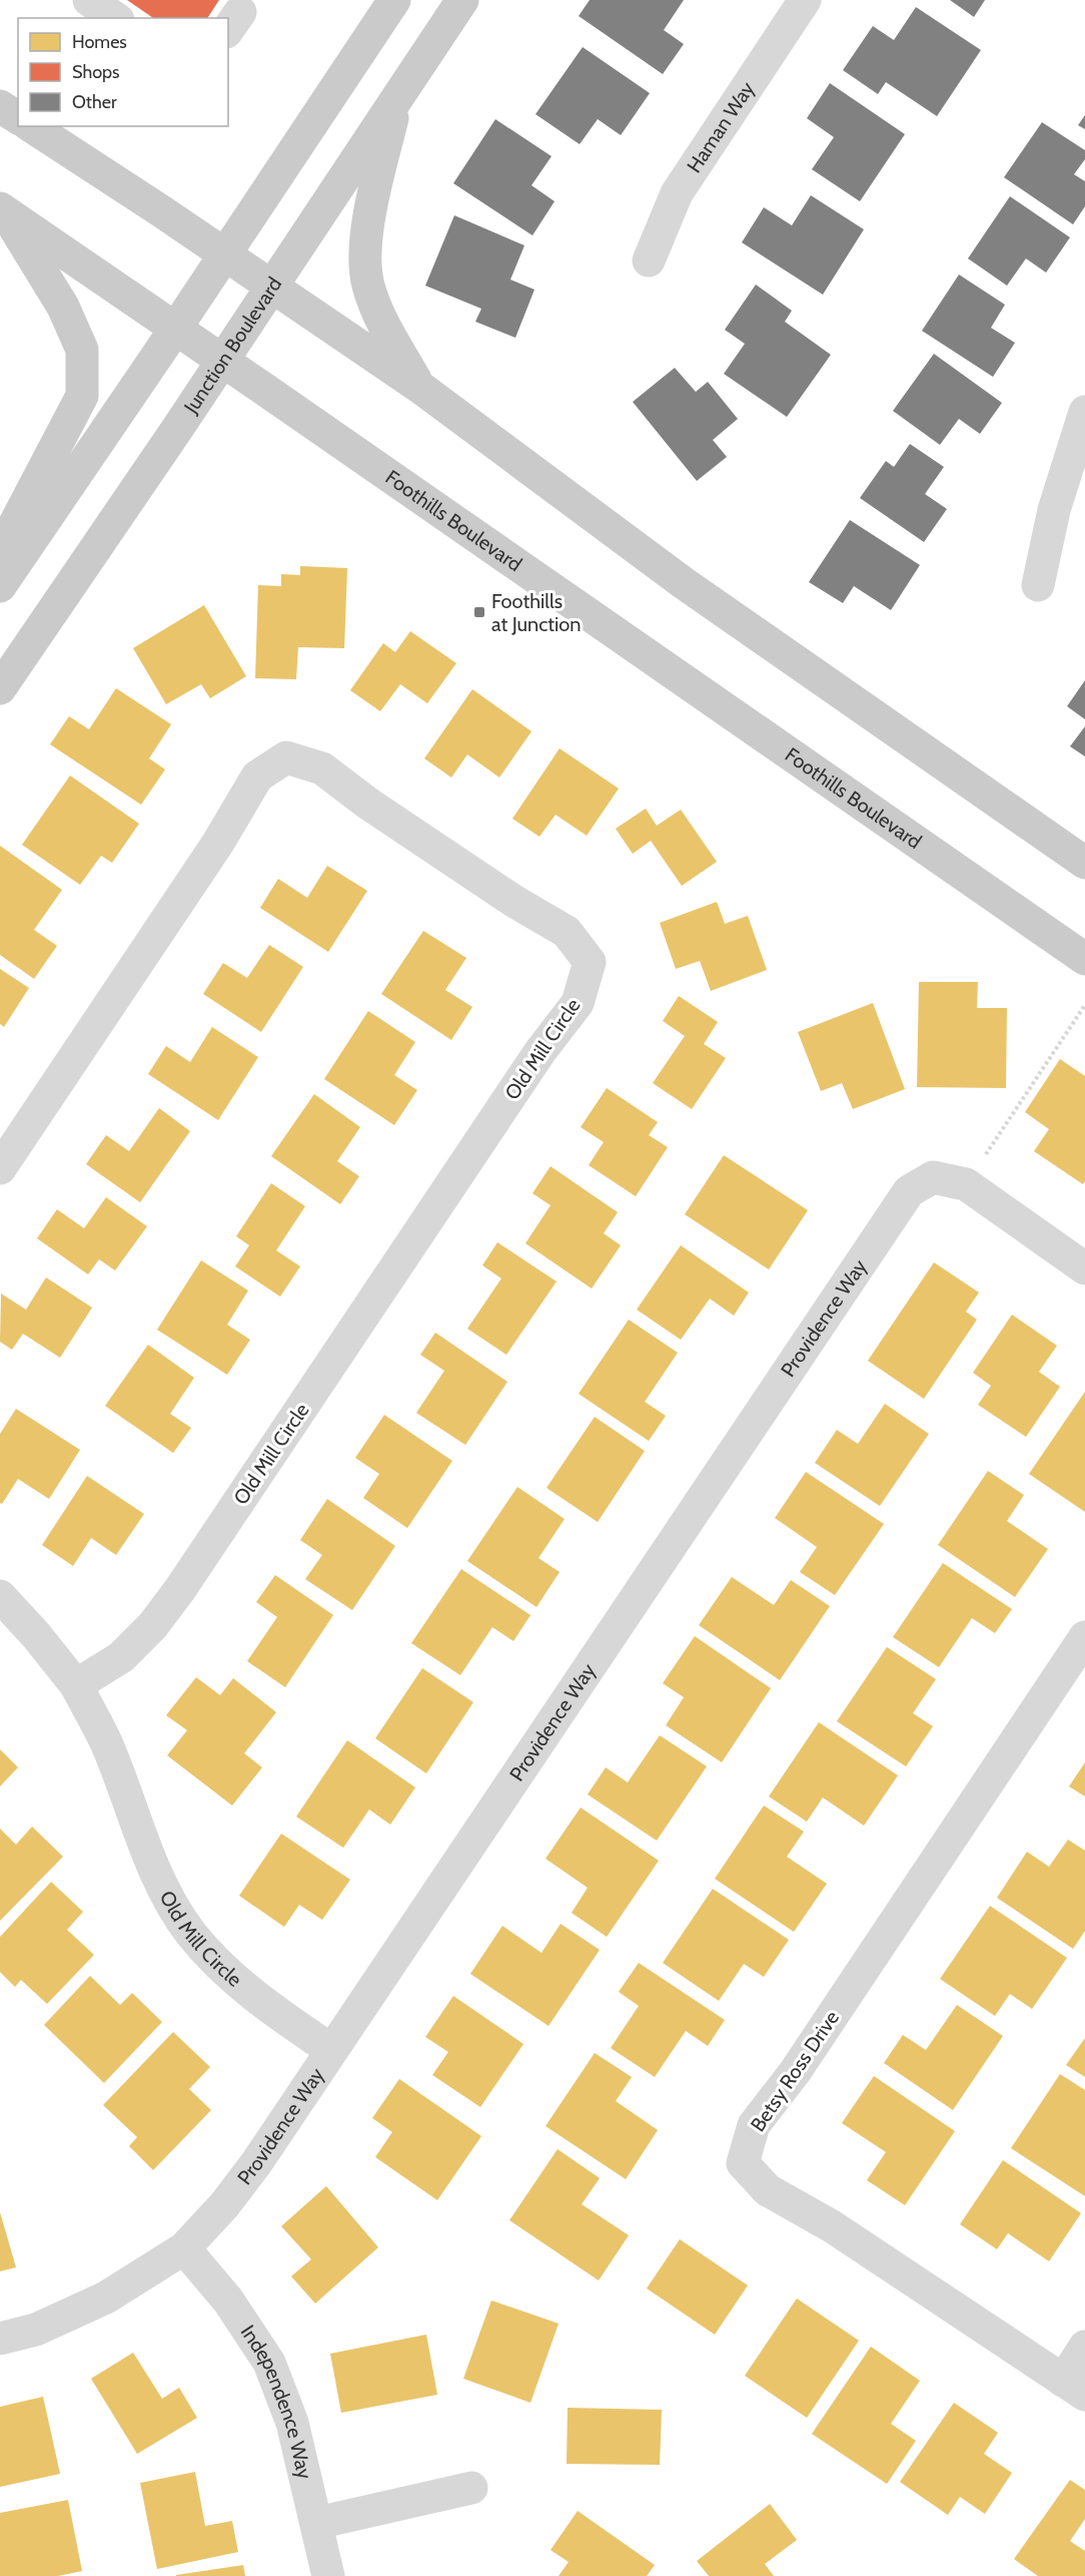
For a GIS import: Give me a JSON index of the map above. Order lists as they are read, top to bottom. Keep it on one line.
{"streets":{"main road":["Junction Boulevard","Foothills Boulevard"],"street":["Haman Way","Old Mill Circle","Providence Way","Betsy Ross Drive","Independence Way"]},"crossings":[["Junction Boulevard","Foothills Boulevard"],["Old Mill Circle","Providence Way"],["Providence Way","Independence Way"]],"places":{"transit":["Foothills at Junction"]},"legend":["Homes","Shops","Other"]}
